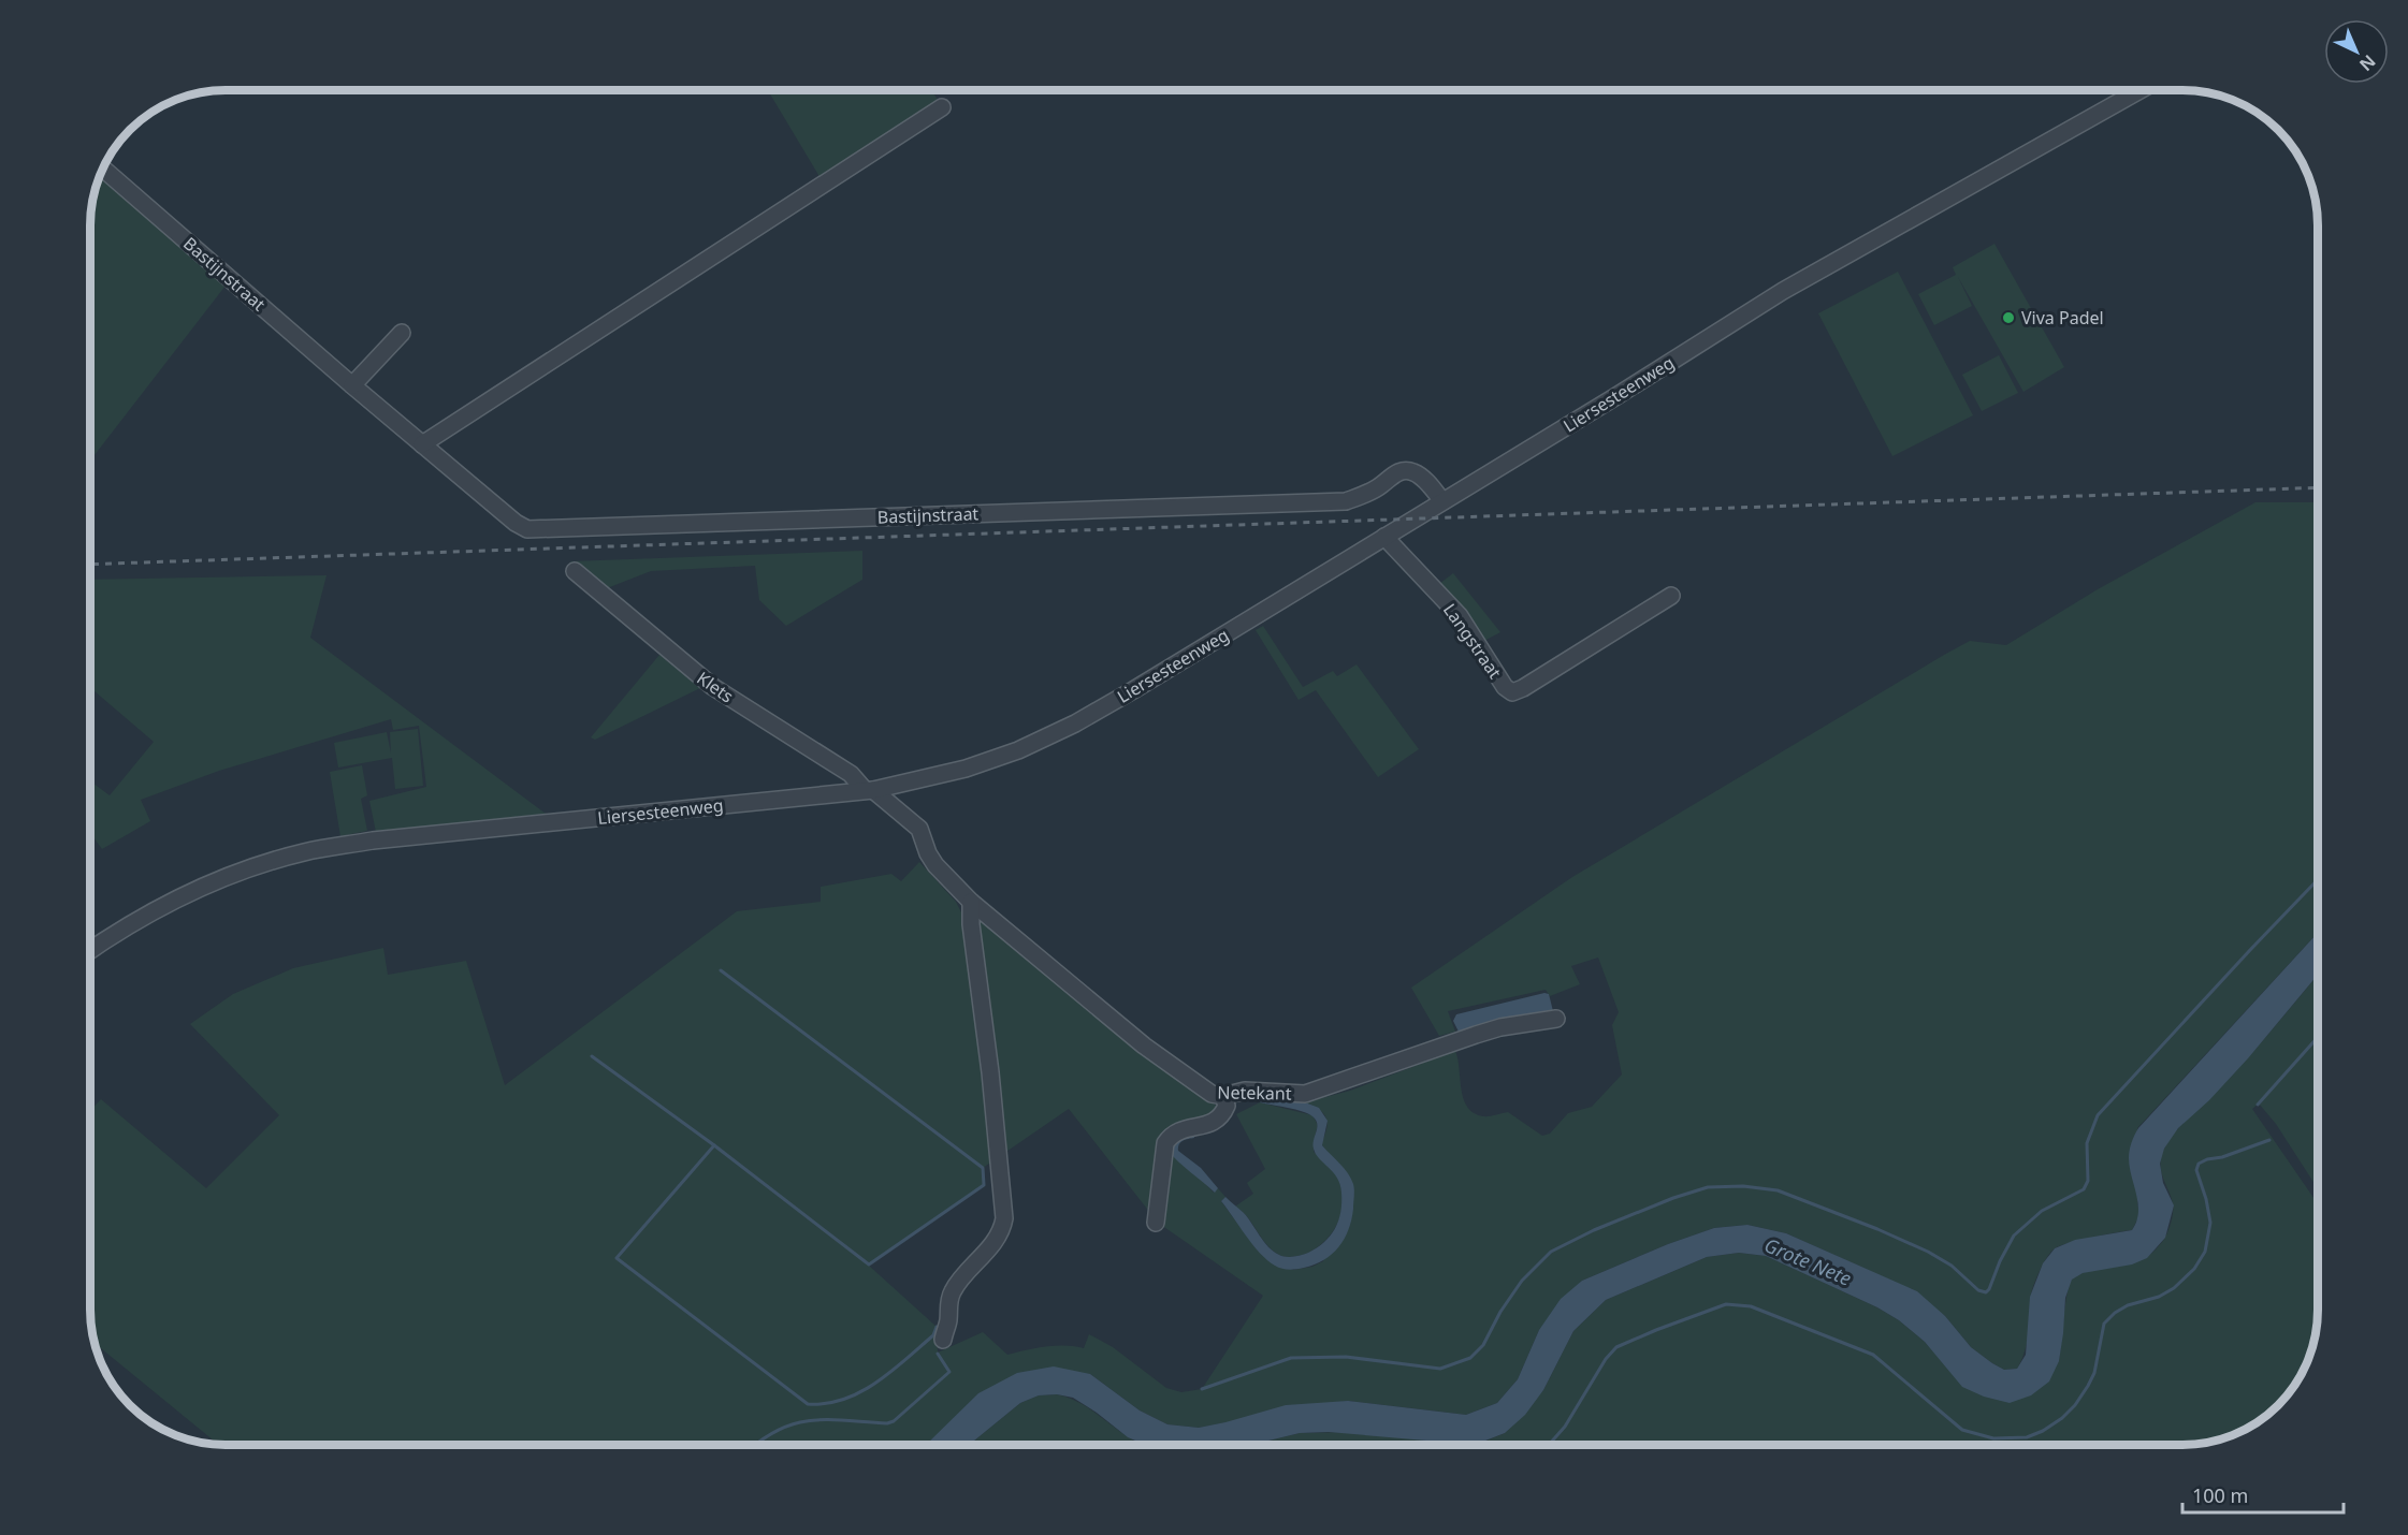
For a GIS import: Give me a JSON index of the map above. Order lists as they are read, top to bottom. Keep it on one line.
{"streets":{"street":["Bastijnstraat","Liersesteenweg","Langstraat","Klets","Netekant"]},"crossings":[["Bastijnstraat","Liersesteenweg"],["Liersesteenweg","Langstraat"],["Liersesteenweg","Klets"],["Liersesteenweg","Netekant"],["Klets","Netekant"]],"water":["Grote Nete"],"places":["Viva Padel"],"scale_bar":"100 m","north":"bottom right"}
